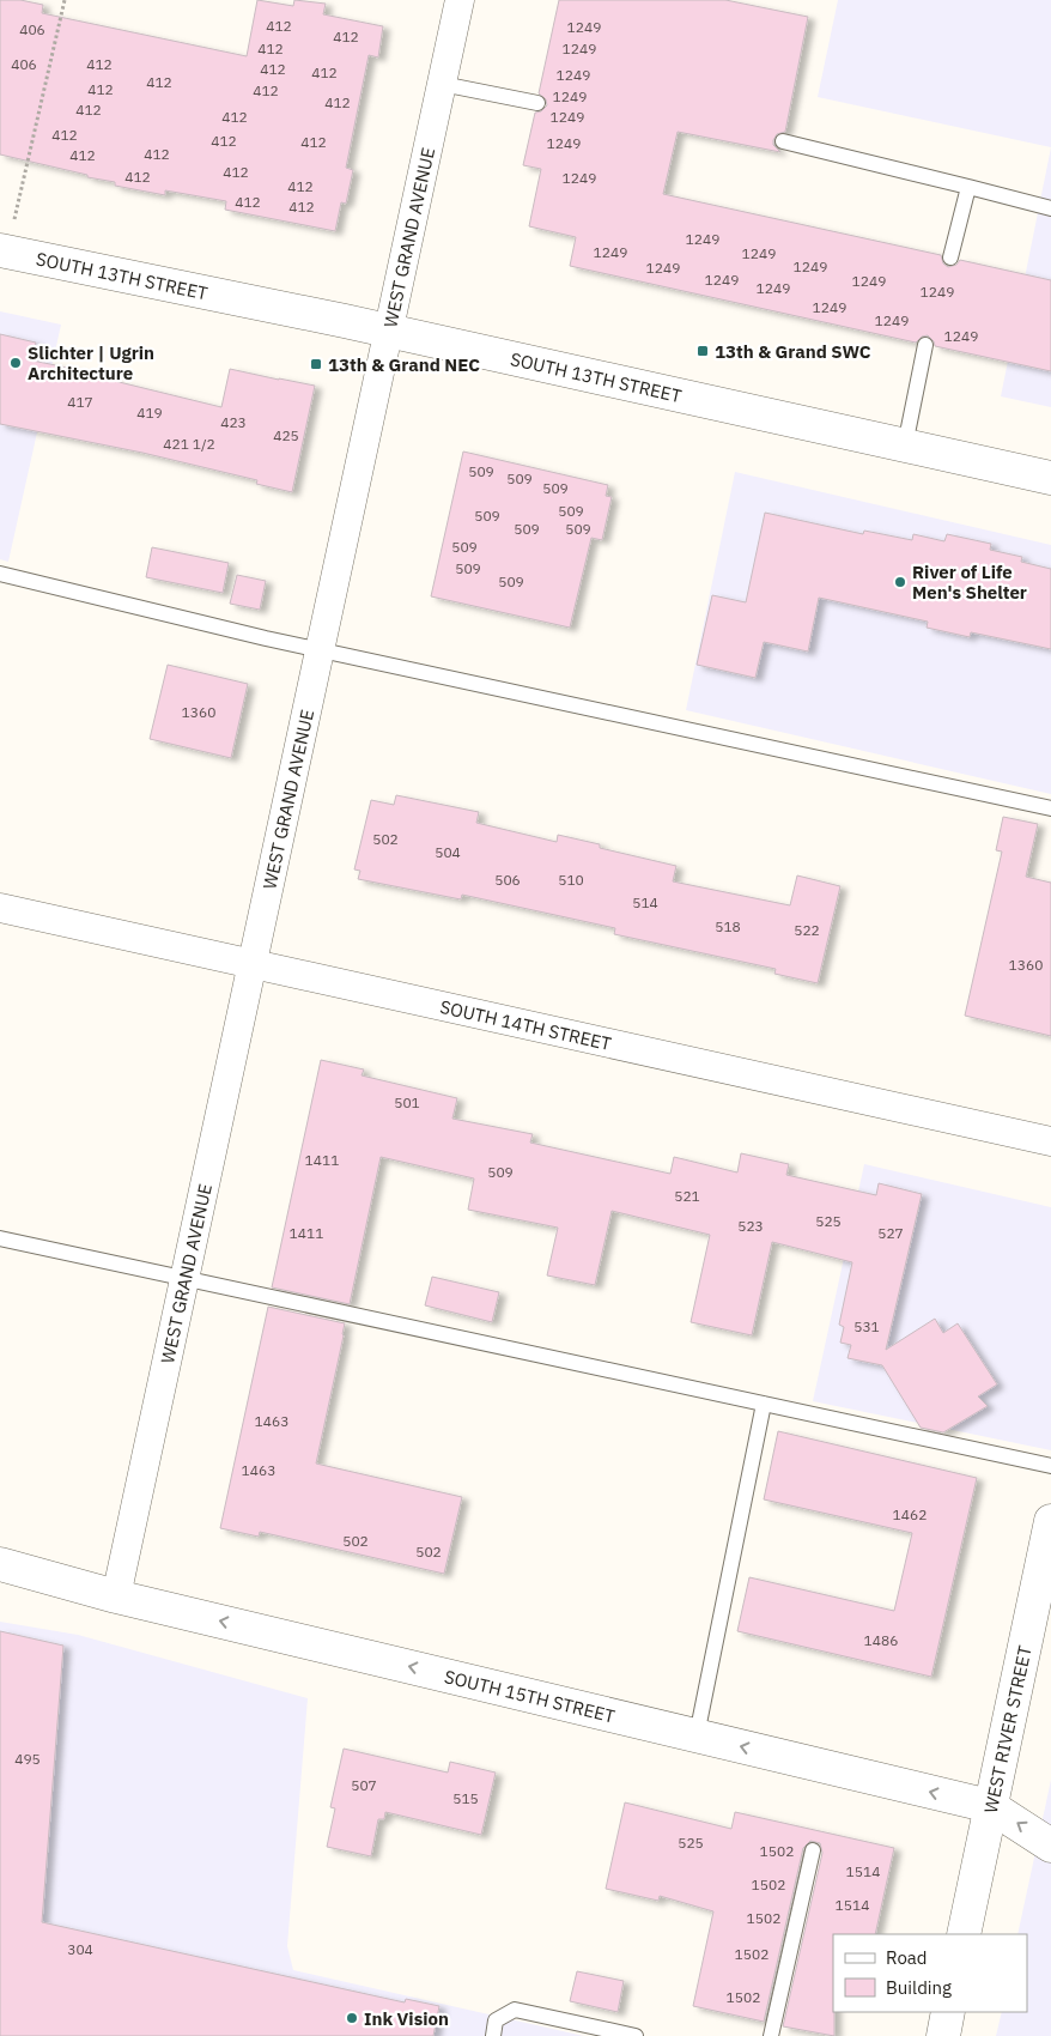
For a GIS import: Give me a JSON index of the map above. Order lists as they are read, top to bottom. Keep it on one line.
{"streets":{"main road":["SOUTH 13TH STREET","SOUTH 15TH STREET","WEST RIVER STREET"],"street":["WEST GRAND AVENUE","SOUTH 14TH STREET"]},"crossings":[["WEST GRAND AVENUE","SOUTH 13TH STREET"],["WEST GRAND AVENUE","SOUTH 14TH STREET"],["WEST GRAND AVENUE","SOUTH 15TH STREET"],["SOUTH 15TH STREET","WEST RIVER STREET"]],"one_way":["SOUTH 15TH STREET"],"places":{"transit":["13th & Grand SWC","13th & Grand NEC"],"other":["Slichter | Ugrin Architecture","River of Life Men's Shelter","Ink Vision"]},"house_numbers":["412","1249","406","412","412","1249","406","412","412","412","1249","412","412","412","1249","412","412","412","1249","412","412","412","1249","412","412","412","412","1249","412","412","412","1249","1249","1249","1249","1249","1249","1249","1249","1249","1249","1249","1249","417","419","423","425","421 1/2","509","509","509","509","509","509","509","509","509","509","1360","502","504","506","510","514","518","522","1360","501","1411","509","521","525","523","1411","527","531","1463","1463","1462","502","502","1486","495","507","515","525","1502","1514","1502","1514","1502","304","1502","1502"],"legend":["Road","Building"]}
